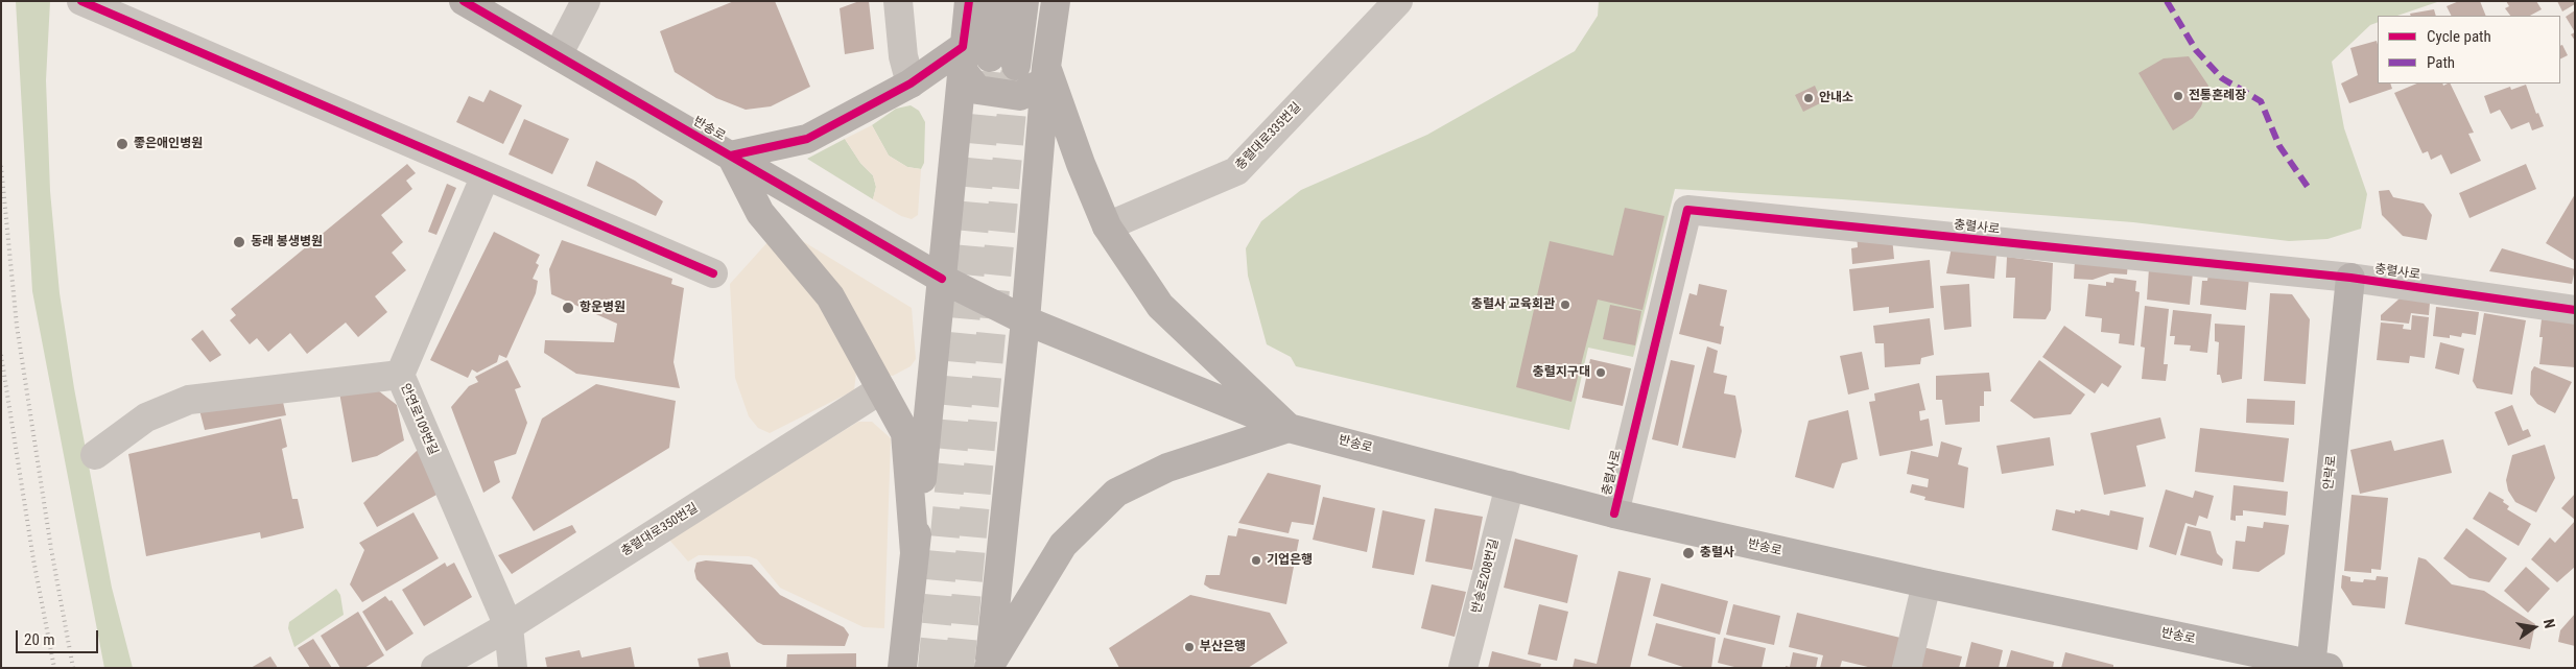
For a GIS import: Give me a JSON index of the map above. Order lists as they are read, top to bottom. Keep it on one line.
{"streets":{"main road":["반송로","안락로"],"street":["충렬대로335번길","충렬사로","안연로109번길","충렬대로350번길","반송로208번길"]},"crossings":[["반송로","충렬사로"],["반송로","안락로"],["반송로","반송로208번길"],["충렬사로","안락로"],["안연로109번길","충렬대로350번길"]],"places":["전통혼례장","안내소","좋은애인병원","동래 봉생병원","충렬사 교육회관","항운병원","충렬지구대","충렬사","기업은행","부산은행"],"legend":["Cycle path","Path"],"scale_bar":"20 m","north":"right"}
